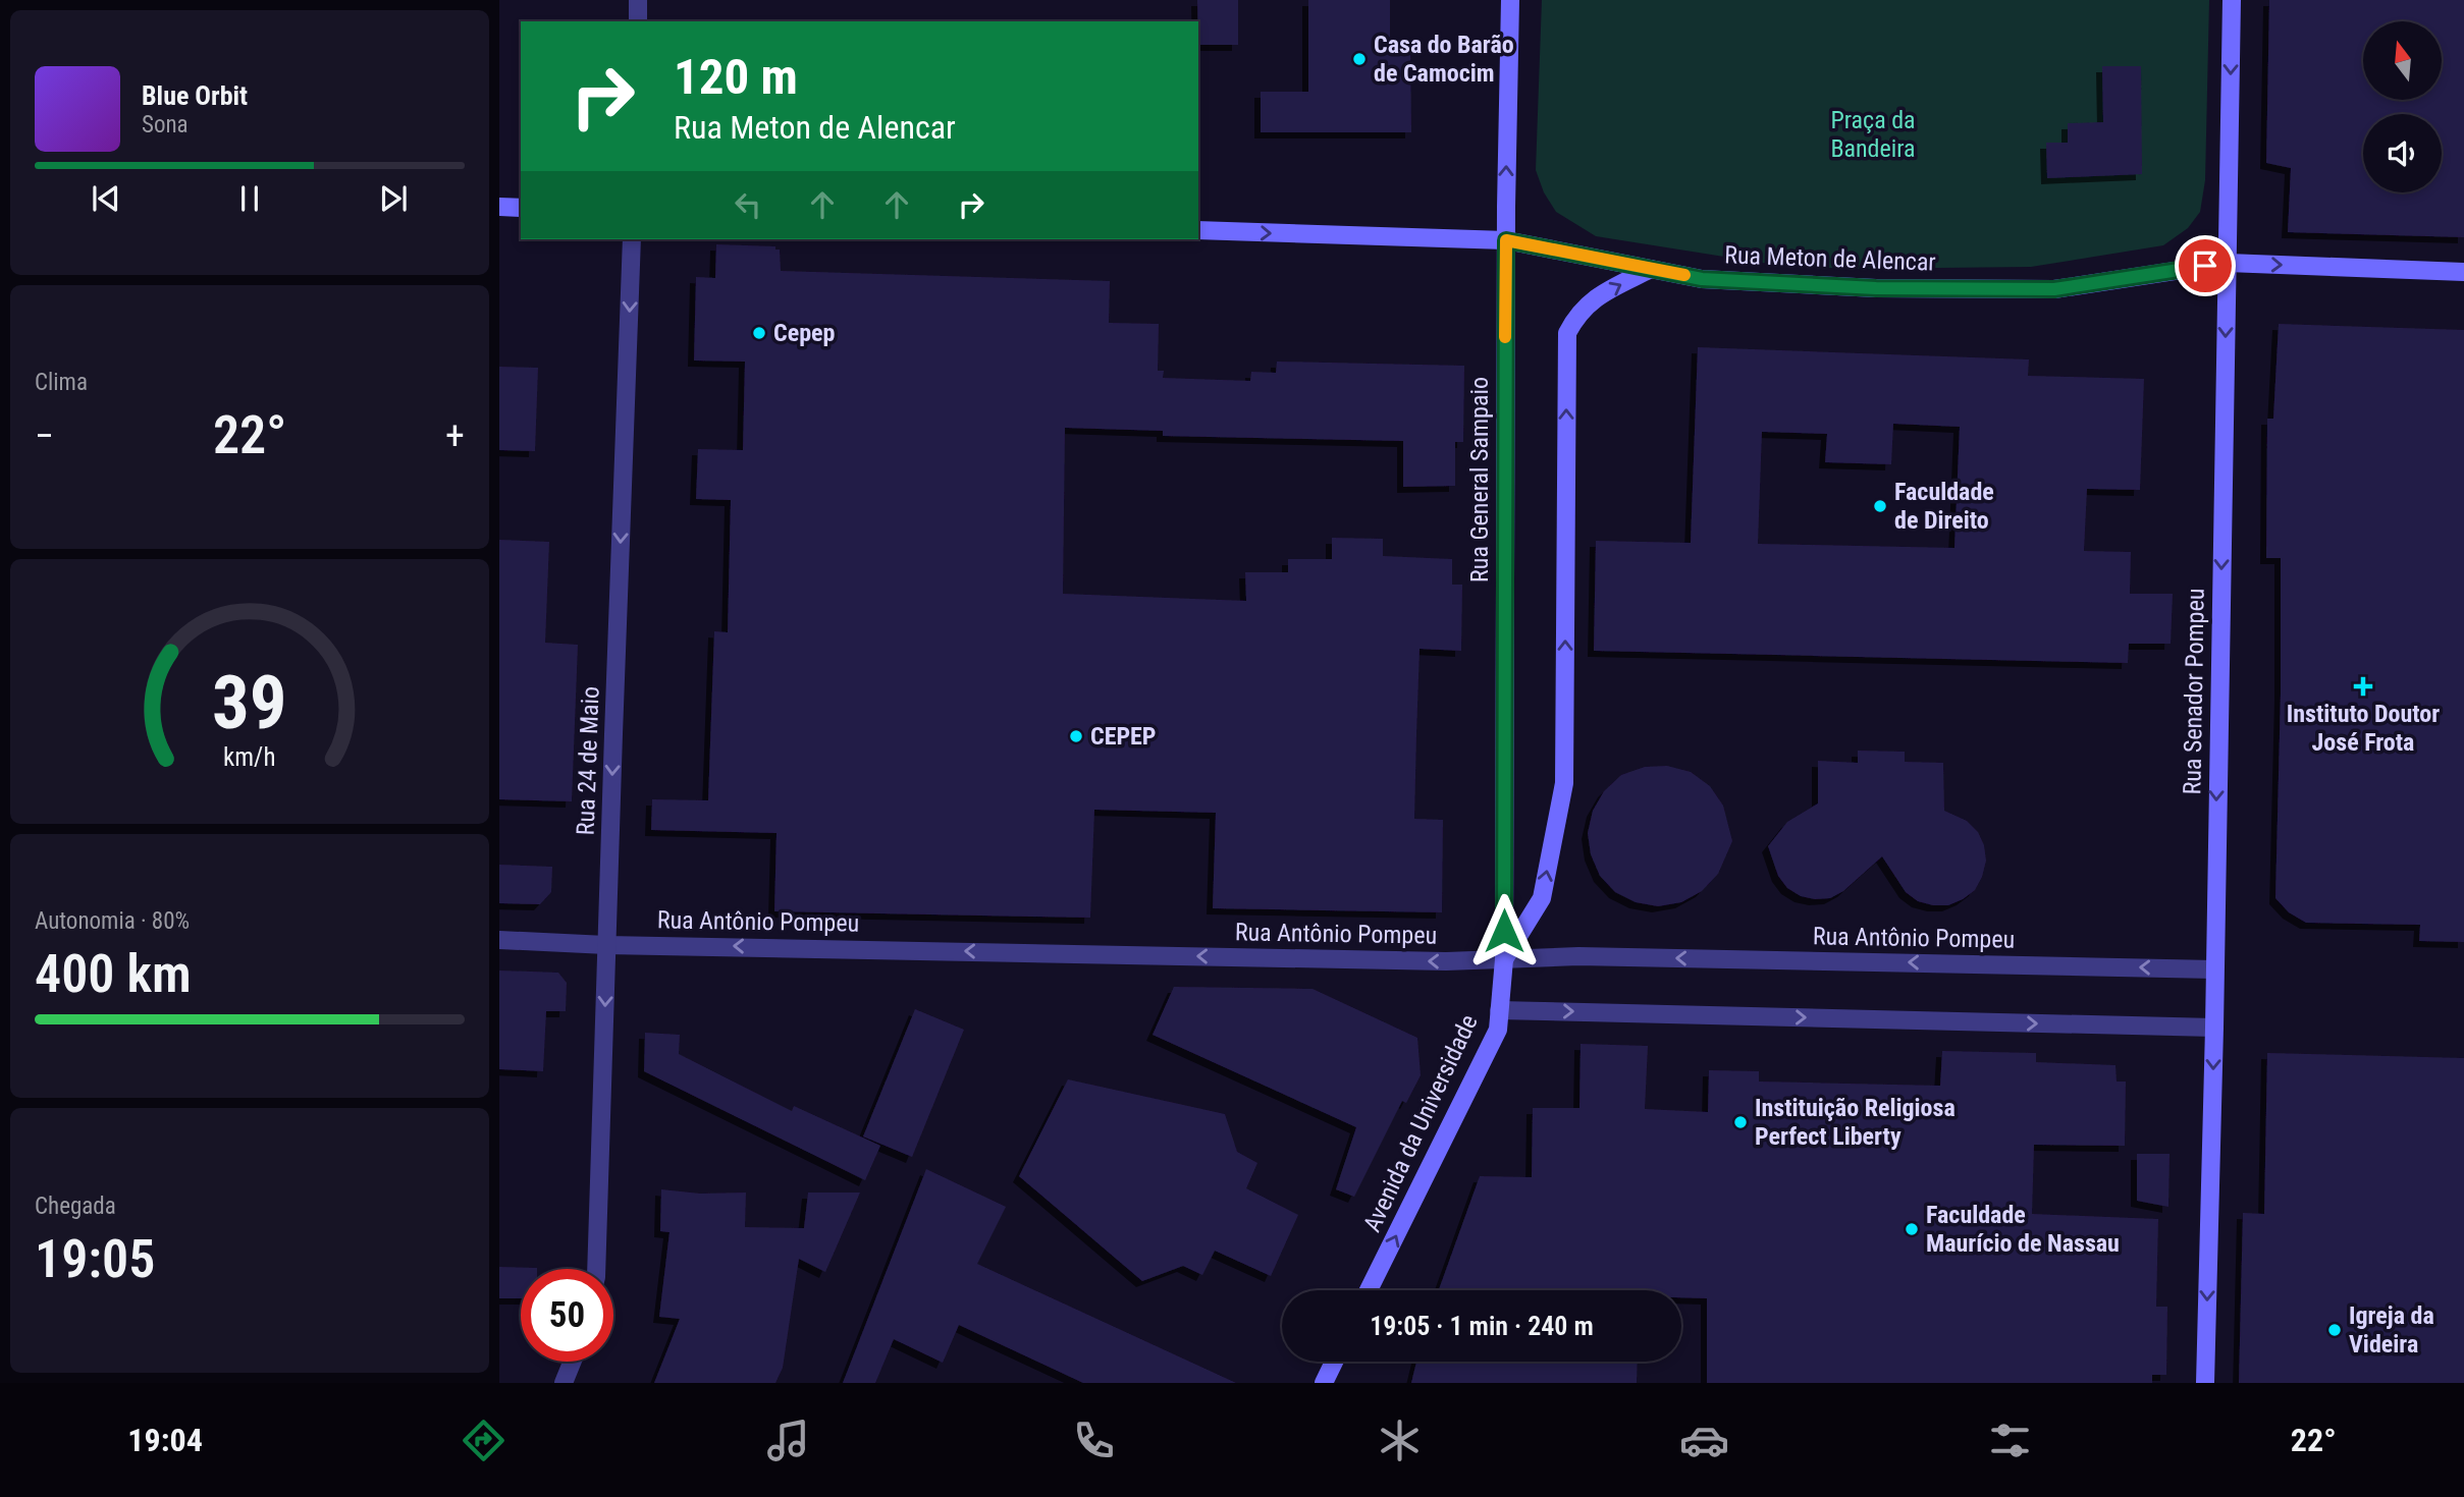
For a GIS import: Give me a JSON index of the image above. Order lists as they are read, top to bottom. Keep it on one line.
{"streets":{"street":["Rua Meton de Alencar","Rua General Sampaio","Rua Senador Pompeu","Rua 24 de Maio","Rua Antônio Pompeu","Avenida da Universidade"]},"crossings":[["Rua Meton de Alencar","Rua General Sampaio"],["Rua Meton de Alencar","Rua Senador Pompeu"],["Rua General Sampaio","Rua Antônio Pompeu"],["Rua General Sampaio","Avenida da Universidade"],["Rua Senador Pompeu","Rua Antônio Pompeu"],["Rua 24 de Maio","Rua Antônio Pompeu"],["Rua Antônio Pompeu","Avenida da Universidade"]],"one_way":["Rua Meton de Alencar","Rua Senador Pompeu","Rua 24 de Maio","Avenida da Universidade"],"parks":["Praça da Bandeira"],"places":{"other":["Casa do Barão de Camocim","Cepep","Faculdade de Direito","CEPEP","Instituição Religiosa Perfect Liberty","Faculdade Maurício de Nassau","Igreja da Videira"],"health":["Instituto Doutor José Frota"]},"north":"top","page":{"turn":["120 m","Rua Meton de Alencar"],"song":["Blue Orbit","Sona"],"tile":["Clima",["Autonomia · 80%","400 km"],["Chegada","19:05"]],"heat":["−","22°","+"],"limit":"50","trip":"19:05 · 1 min · 240 m","tabs":["19:04","22°"],"gauge":["39","km/h"]}}
